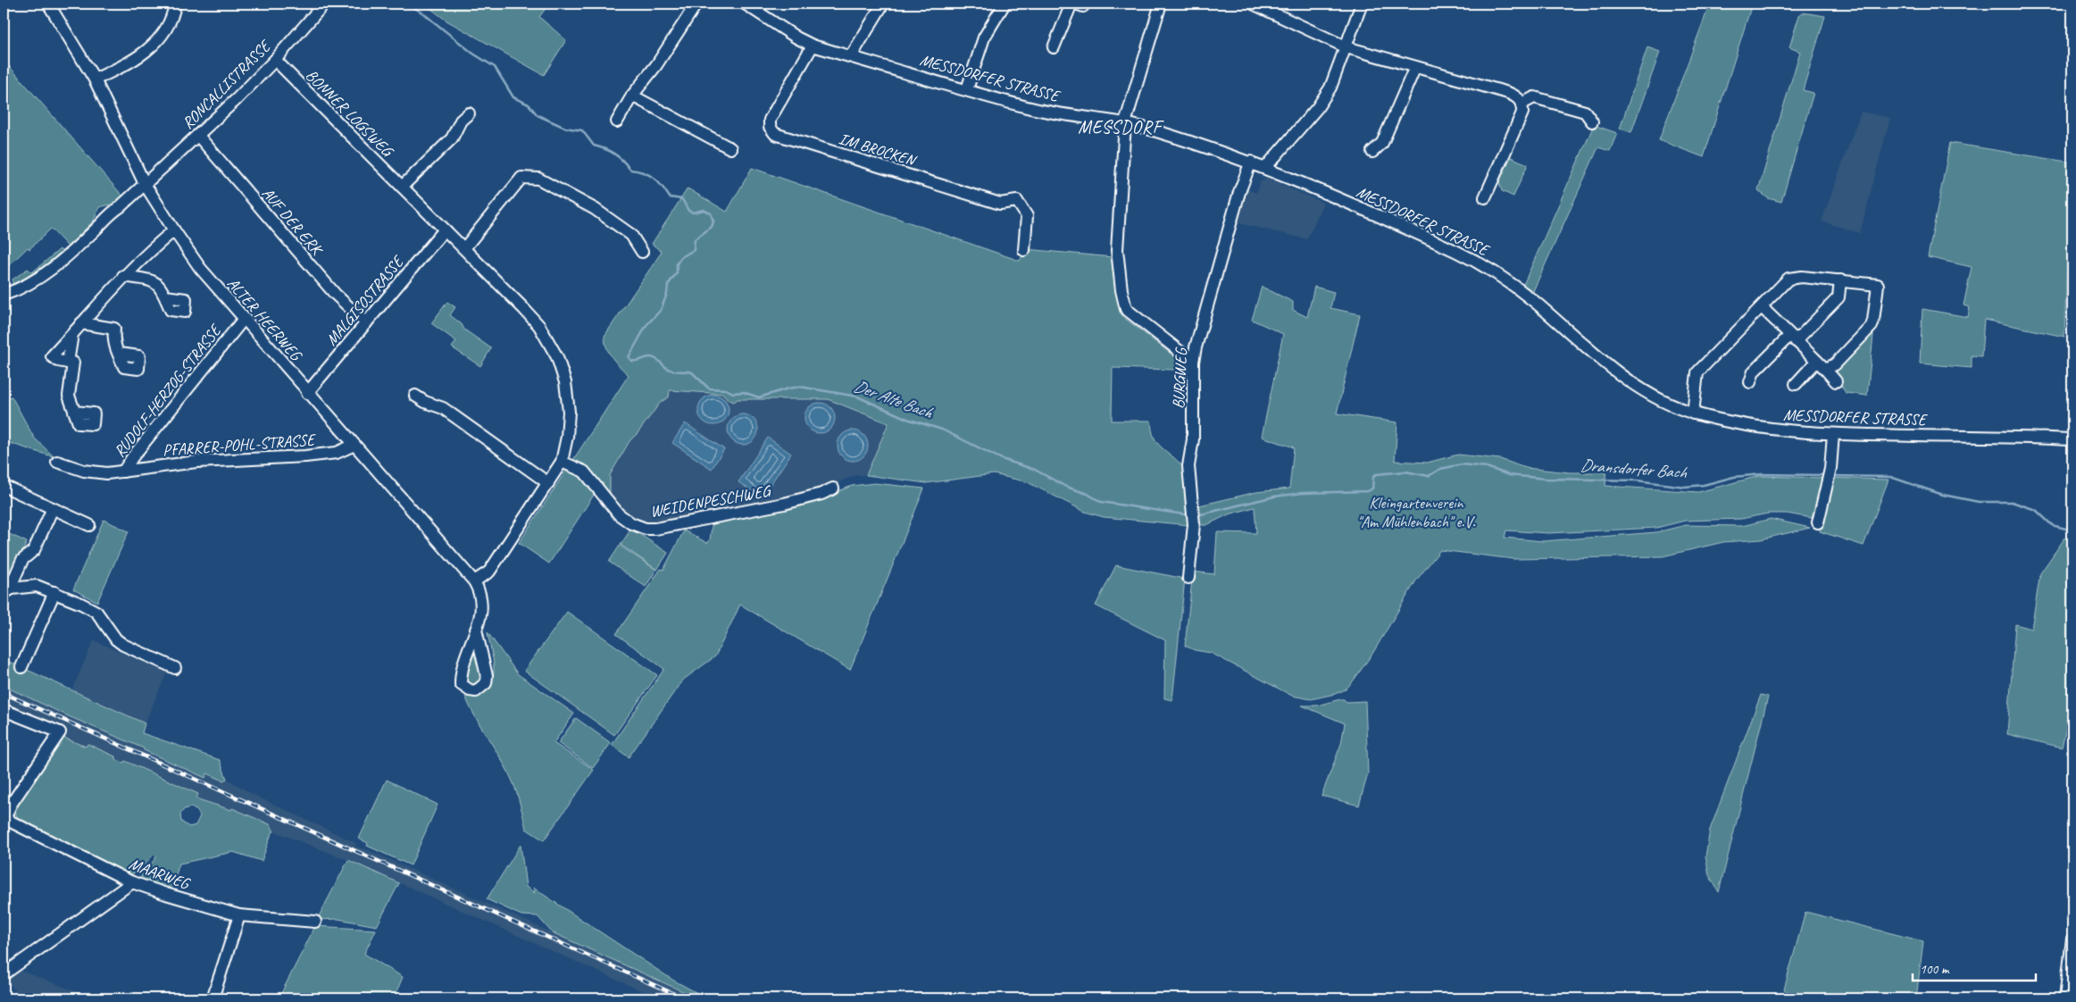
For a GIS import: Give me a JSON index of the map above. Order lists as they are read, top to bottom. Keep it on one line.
{"streets":{"street":["MESSDORFER STRASSE","RONCALLISTRASSE","BONNER LOGSWEG","IM BROCKEN","AUF DER ERK","MALGISOSTRASSE","ALTER HEERWEG","BURGWEG","RUDOLF-HERZOG-STRASSE","PFARRER-POHL-STRASSE","WEIDENPESCHWEG","MAARWEG"]},"crossings":[["MESSDORFER STRASSE","IM BROCKEN"],["MESSDORFER STRASSE","BURGWEG"],["RONCALLISTRASSE","BONNER LOGSWEG"],["RONCALLISTRASSE","AUF DER ERK"],["RONCALLISTRASSE","ALTER HEERWEG"],["BONNER LOGSWEG","MALGISOSTRASSE"],["BONNER LOGSWEG","ALTER HEERWEG"],["BONNER LOGSWEG","WEIDENPESCHWEG"],["AUF DER ERK","MALGISOSTRASSE"],["MALGISOSTRASSE","ALTER HEERWEG"],["ALTER HEERWEG","RUDOLF-HERZOG-STRASSE"],["ALTER HEERWEG","PFARRER-POHL-STRASSE"],["RUDOLF-HERZOG-STRASSE","PFARRER-POHL-STRASSE"]],"districts":["MESSDORF"],"water":["Der Alte Bach","Dransdorfer Bach"],"parks":["Kleingartenverein \"Am Mühlenbach\" e.V."],"scale_bar":"100 m"}
